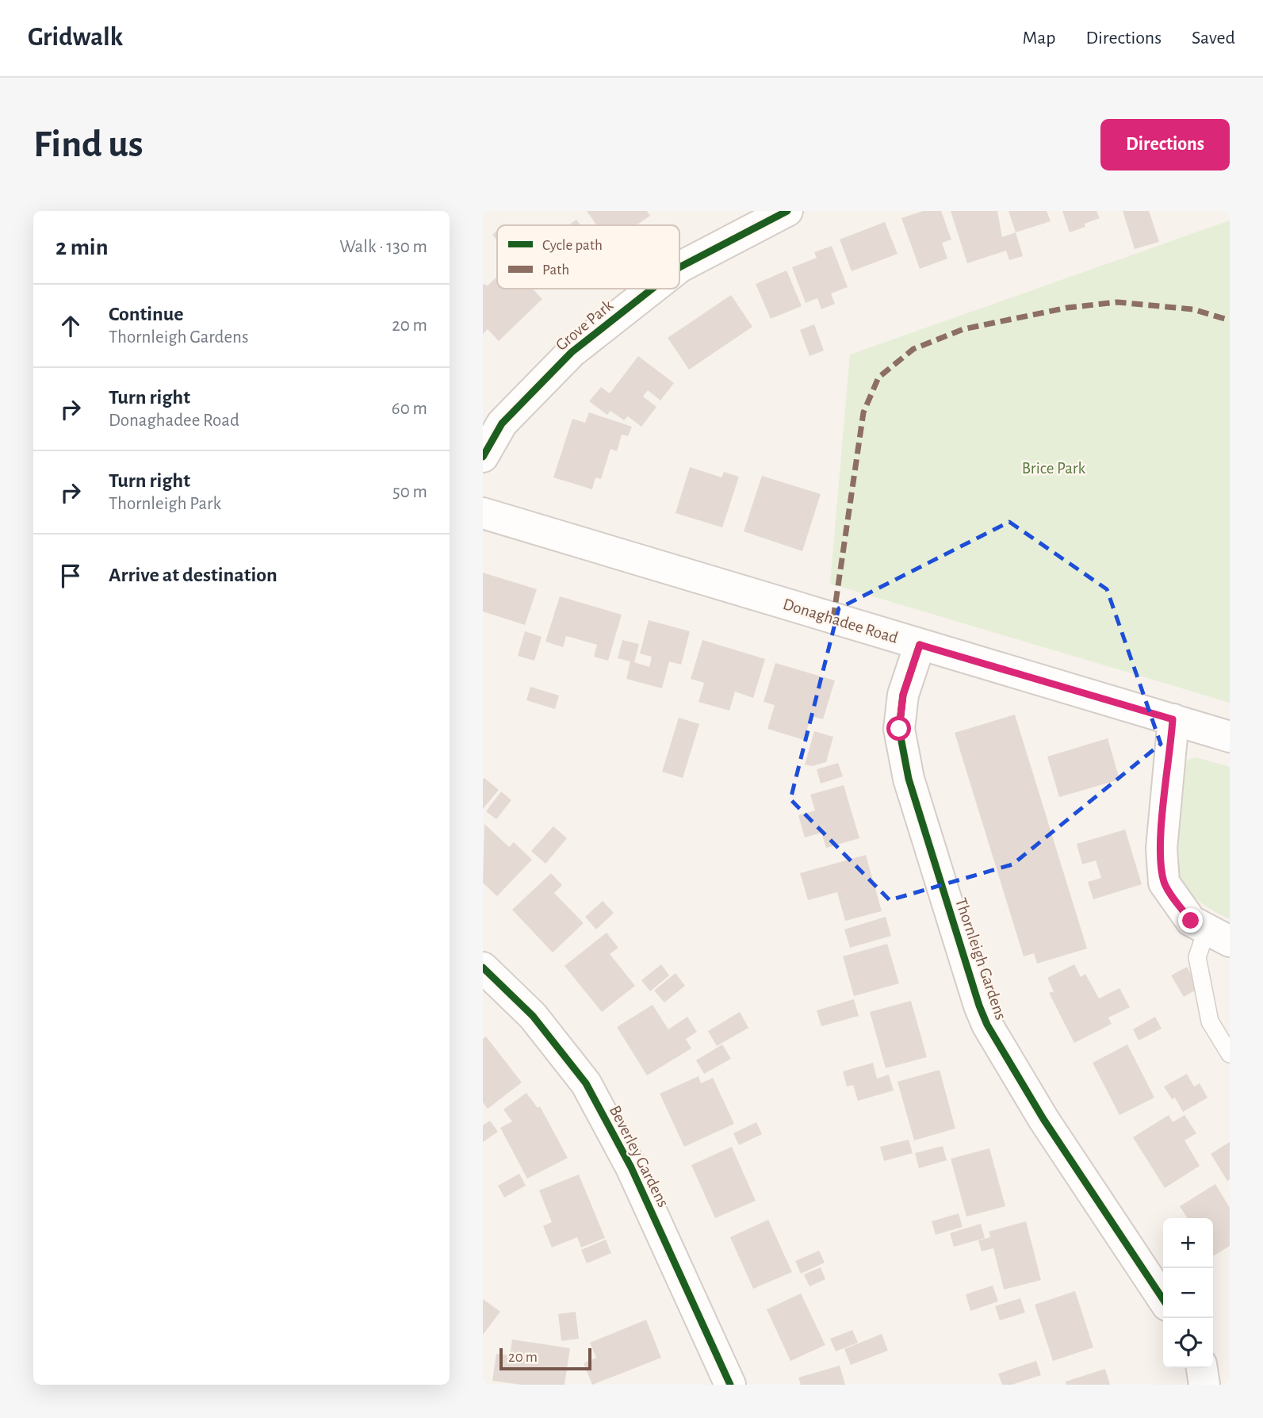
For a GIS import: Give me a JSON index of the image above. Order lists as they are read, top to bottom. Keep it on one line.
{"streets":{"street":["Grove Park","Donaghadee Road","Thornleigh Gardens","Beverley Gardens"]},"crossings":[["Donaghadee Road","Thornleigh Gardens"]],"parks":["Brice Park"],"legend":["Cycle path","Path"],"scale_bar":"20 m","page":{"header":"Gridwalk","nav":["Map","Directions","Saved"],"buttons":"Directions","title":"Find us","heading":["2 min","Walk · 130 m"],"list":[["Continue","Thornleigh Gardens","20 m"],["Turn right","Donaghadee Road","60 m"],["Turn right","Thornleigh Park","50 m"],"Arrive at destination"],"map_buttons":["+","−"],"scale":"20 m"}}
